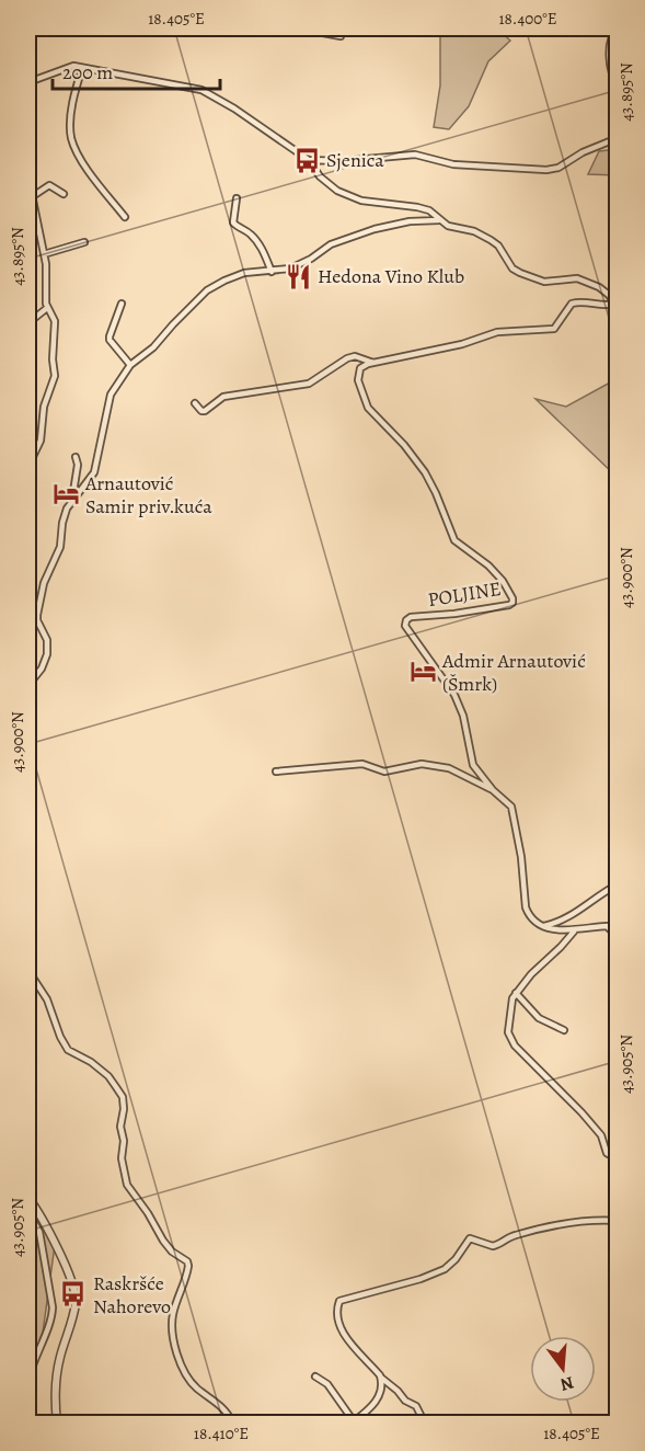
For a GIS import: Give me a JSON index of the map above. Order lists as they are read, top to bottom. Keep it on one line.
{"streets":{"street":["POLJINE"]},"places":{"bus stop":["Sjenica","Raskršće Nahorevo"],"restaurant":["Hedona Vino Klub"],"hotel":["Arnautović Samir priv.kuća","Admir Arnautović (Šmrk)"]},"scale_bar":"200 m","north":"bottom","coordinates":["18.405°E","18.400°E","43.895°N","43.900°N","43.905°N","18.410°E"]}
